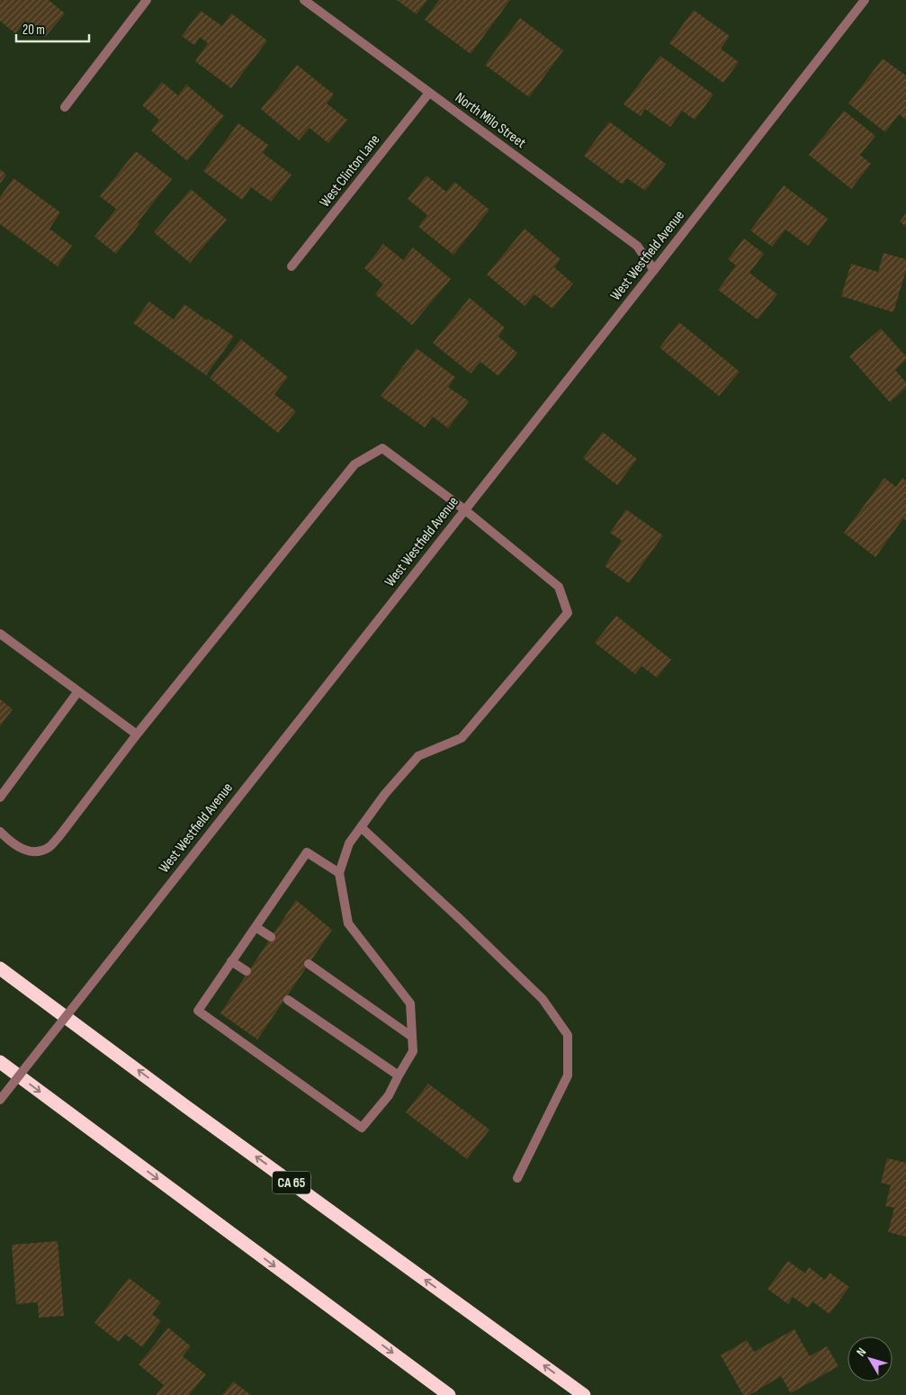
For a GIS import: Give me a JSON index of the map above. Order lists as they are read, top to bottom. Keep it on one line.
{"streets":{"highway":["CA 65"],"street":["North Milo Street","West Clinton Lane","West Westfield Avenue"]},"crossings":[["North Milo Street","West Clinton Lane"],["North Milo Street","West Westfield Avenue"]],"scale_bar":"20 m","north":"top left"}
